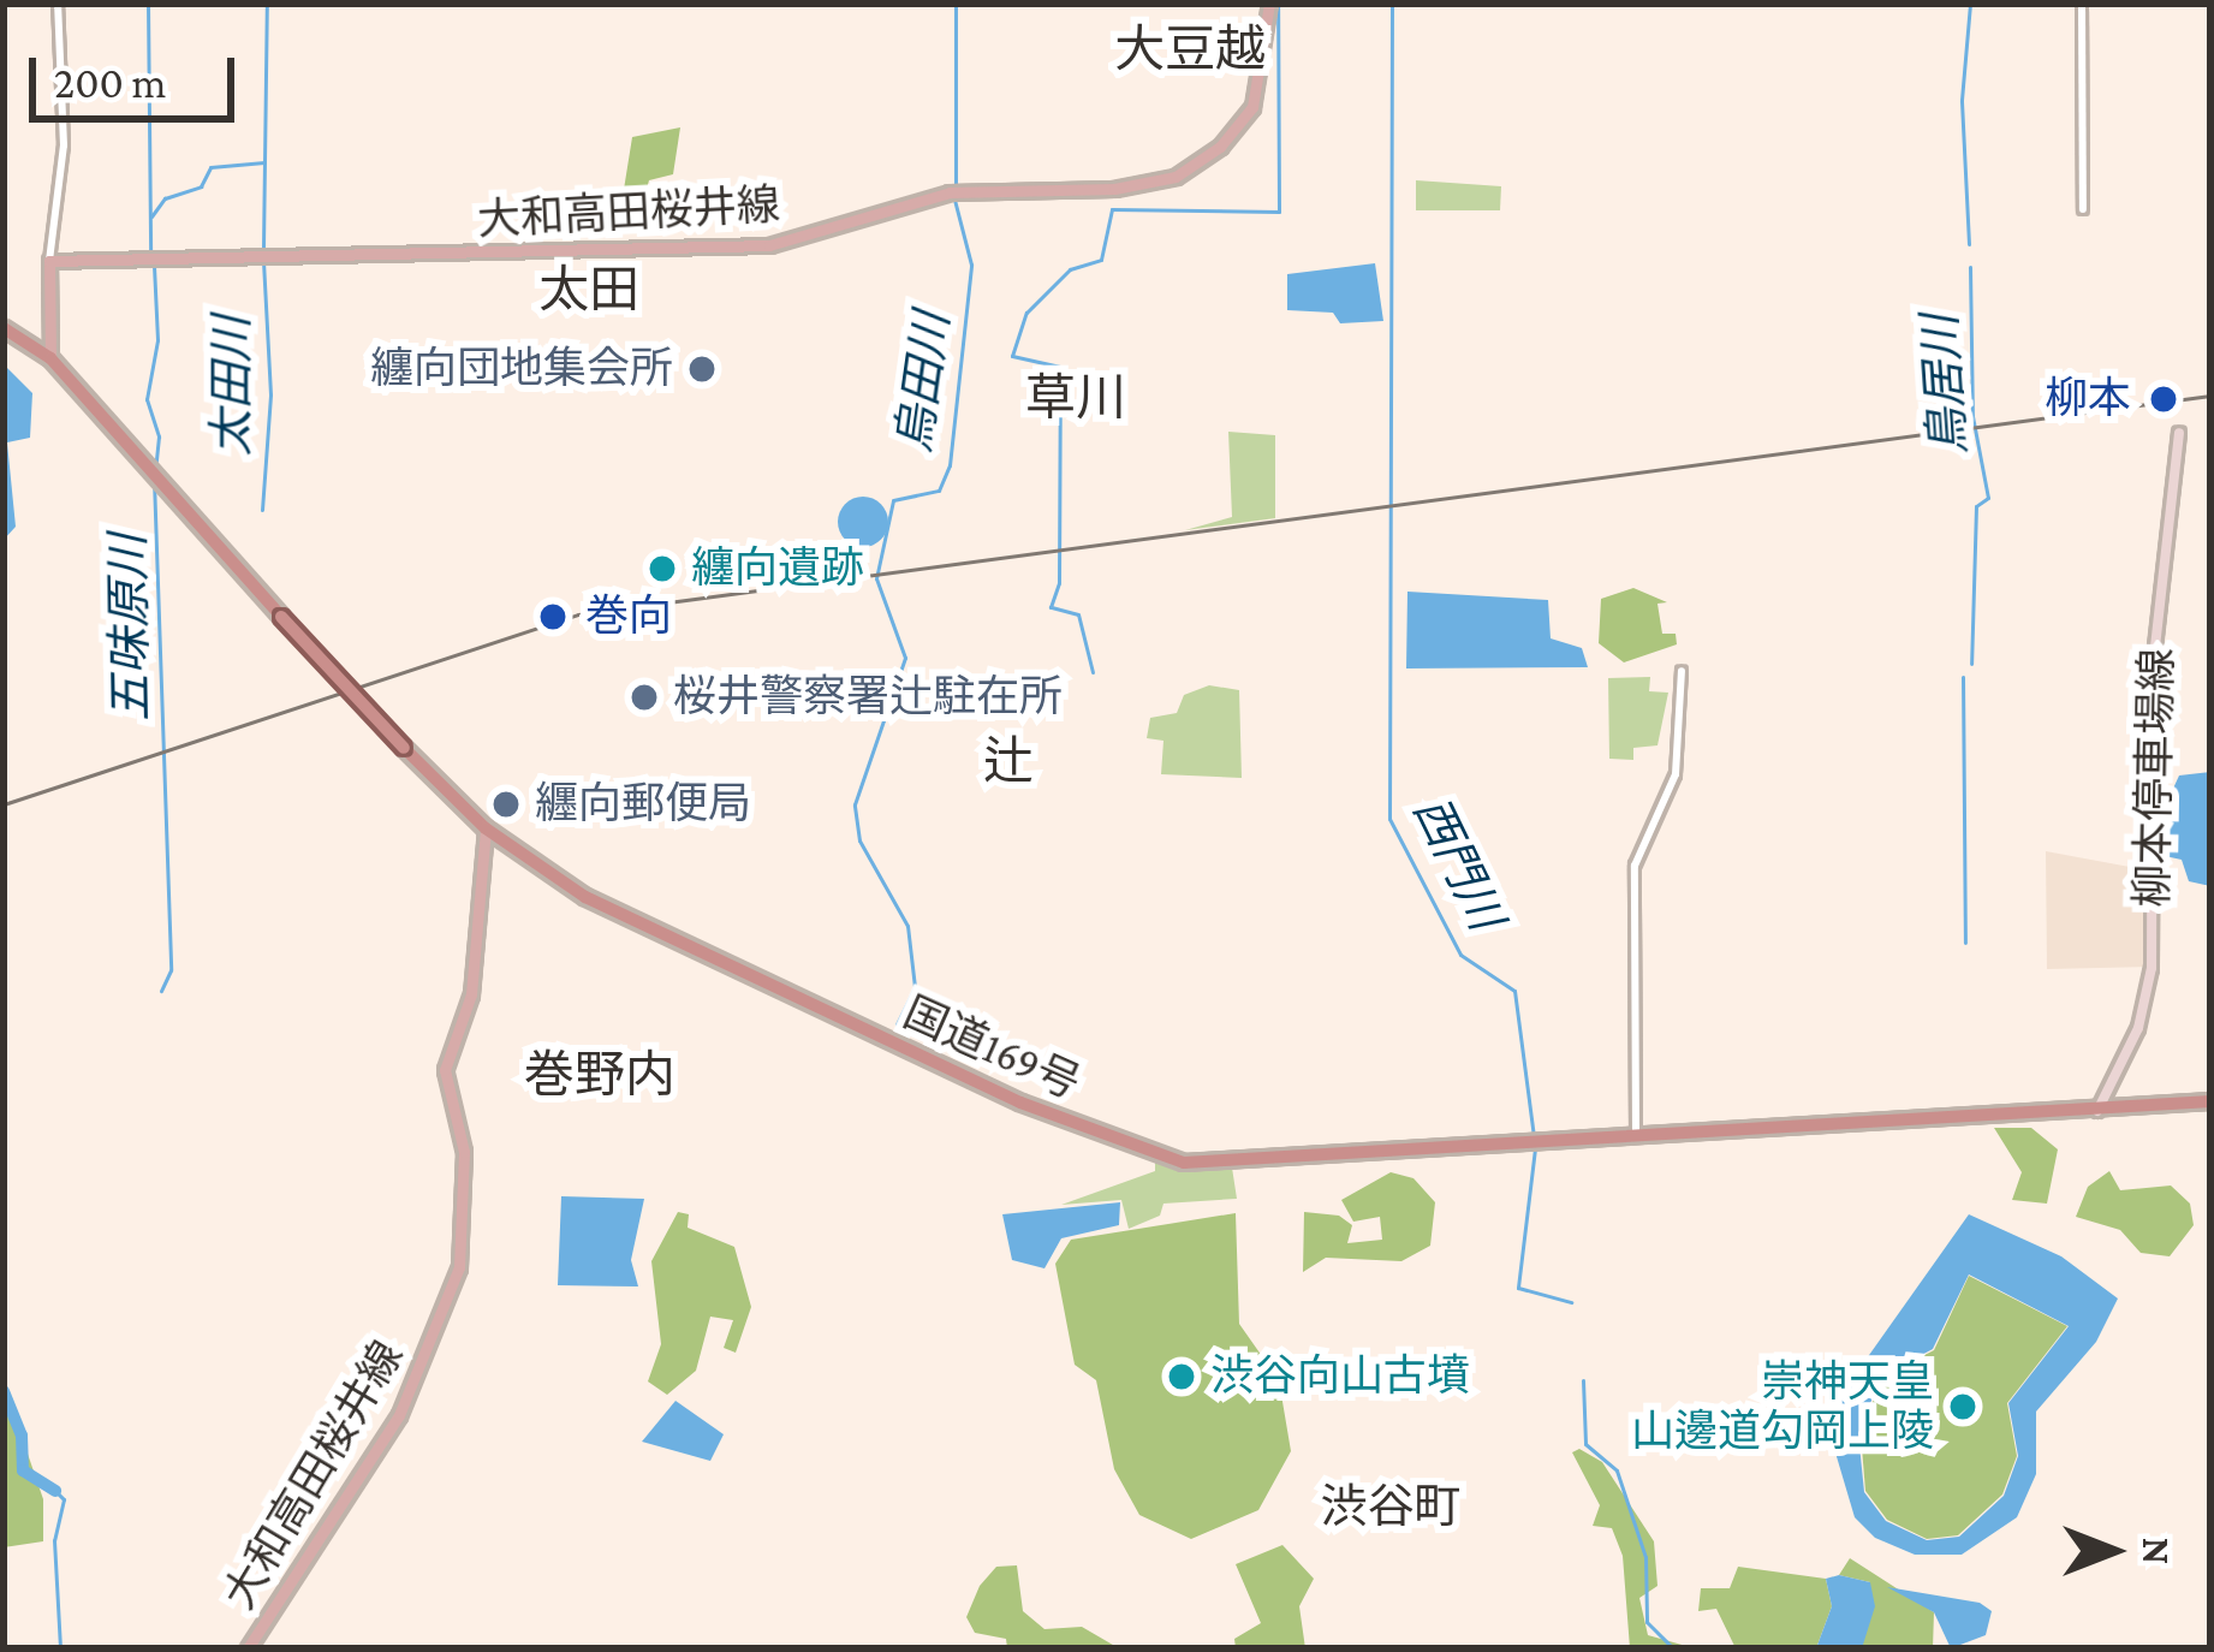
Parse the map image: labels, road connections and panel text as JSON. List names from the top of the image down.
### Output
{
  "streets": {
    "highway": ["国道169号"],
    "main road": ["大和高田桜井線", "柳本停車場線"]
  },
  "crossings": [
    ["大和高田桜井線", "国道169号"],
    ["柳本停車場線", "国道169号"]
  ],
  "districts": [
    "大豆越",
    "太田",
    "草川",
    "辻",
    "巻野内",
    "渋谷町"
  ],
  "water": [
    "烏田川",
    "鳥居川",
    "太田川",
    "五味原川",
    "西門川"
  ],
  "places": [
    "纏向団地集会所",
    "柳本",
    "纏向遺跡",
    "巻向",
    "桜井警察署辻駐在所",
    "纒向郵便局",
    "渋谷向山古墳",
    "崇神天皇 山邊道勾岡上陵"
  ],
  "scale_bar": "200 m",
  "north": "right"
}
